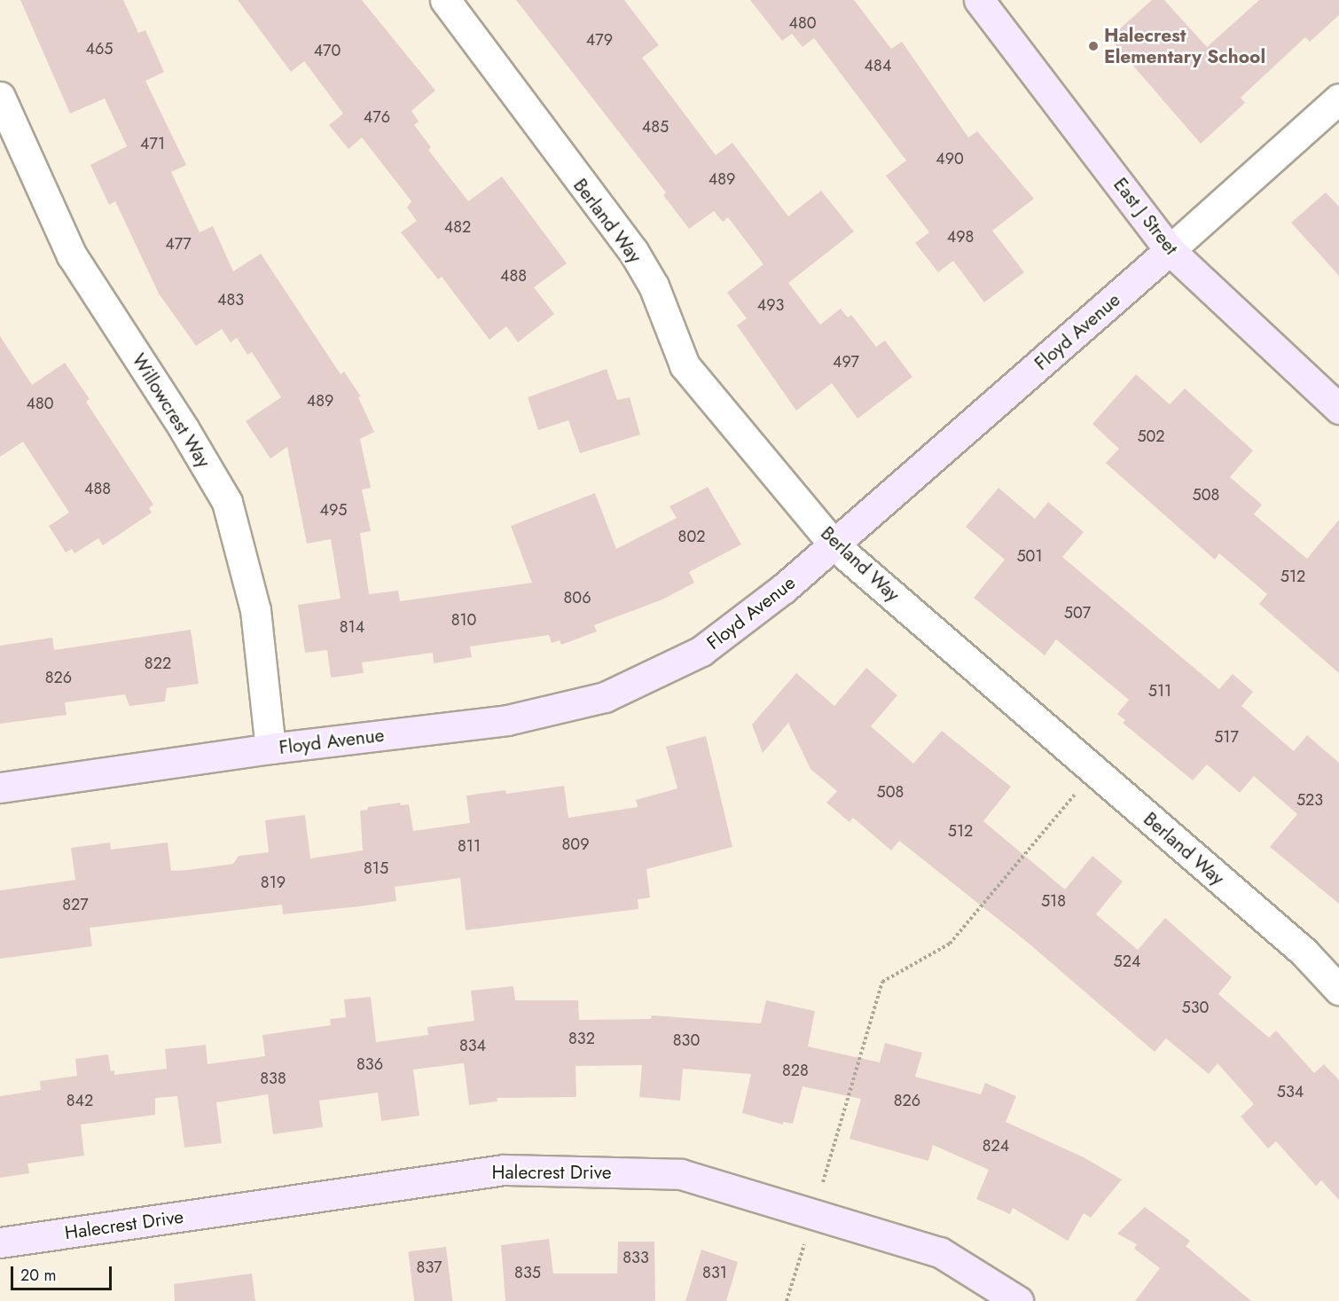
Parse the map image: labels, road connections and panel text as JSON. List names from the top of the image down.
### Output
{
  "streets": {
    "street": [
      "East J Street",
      "Berland Way",
      "Floyd Avenue",
      "Willowcrest Way",
      "Halecrest Drive"
    ]
  },
  "crossings": [
    ["East J Street", "Floyd Avenue"],
    ["Berland Way", "Floyd Avenue"],
    ["Floyd Avenue", "Willowcrest Way"]
  ],
  "places": ["Halecrest Elementary School"],
  "house_numbers": [
    "480",
    "479",
    "465",
    "470",
    "484",
    "476",
    "485",
    "471",
    "490",
    "489",
    "482",
    "498",
    "477",
    "488",
    "483",
    "493",
    "497",
    "489",
    "480",
    "502",
    "488",
    "508",
    "495",
    "802",
    "501",
    "512",
    "806",
    "507",
    "810",
    "814",
    "822",
    "826",
    "511",
    "517",
    "508",
    "523",
    "512",
    "809",
    "811",
    "815",
    "819",
    "518",
    "827",
    "524",
    "530",
    "832",
    "830",
    "834",
    "836",
    "828",
    "838",
    "534",
    "842",
    "826",
    "824",
    "833",
    "837",
    "835",
    "831"
  ],
  "scale_bar": "20 m"
}
